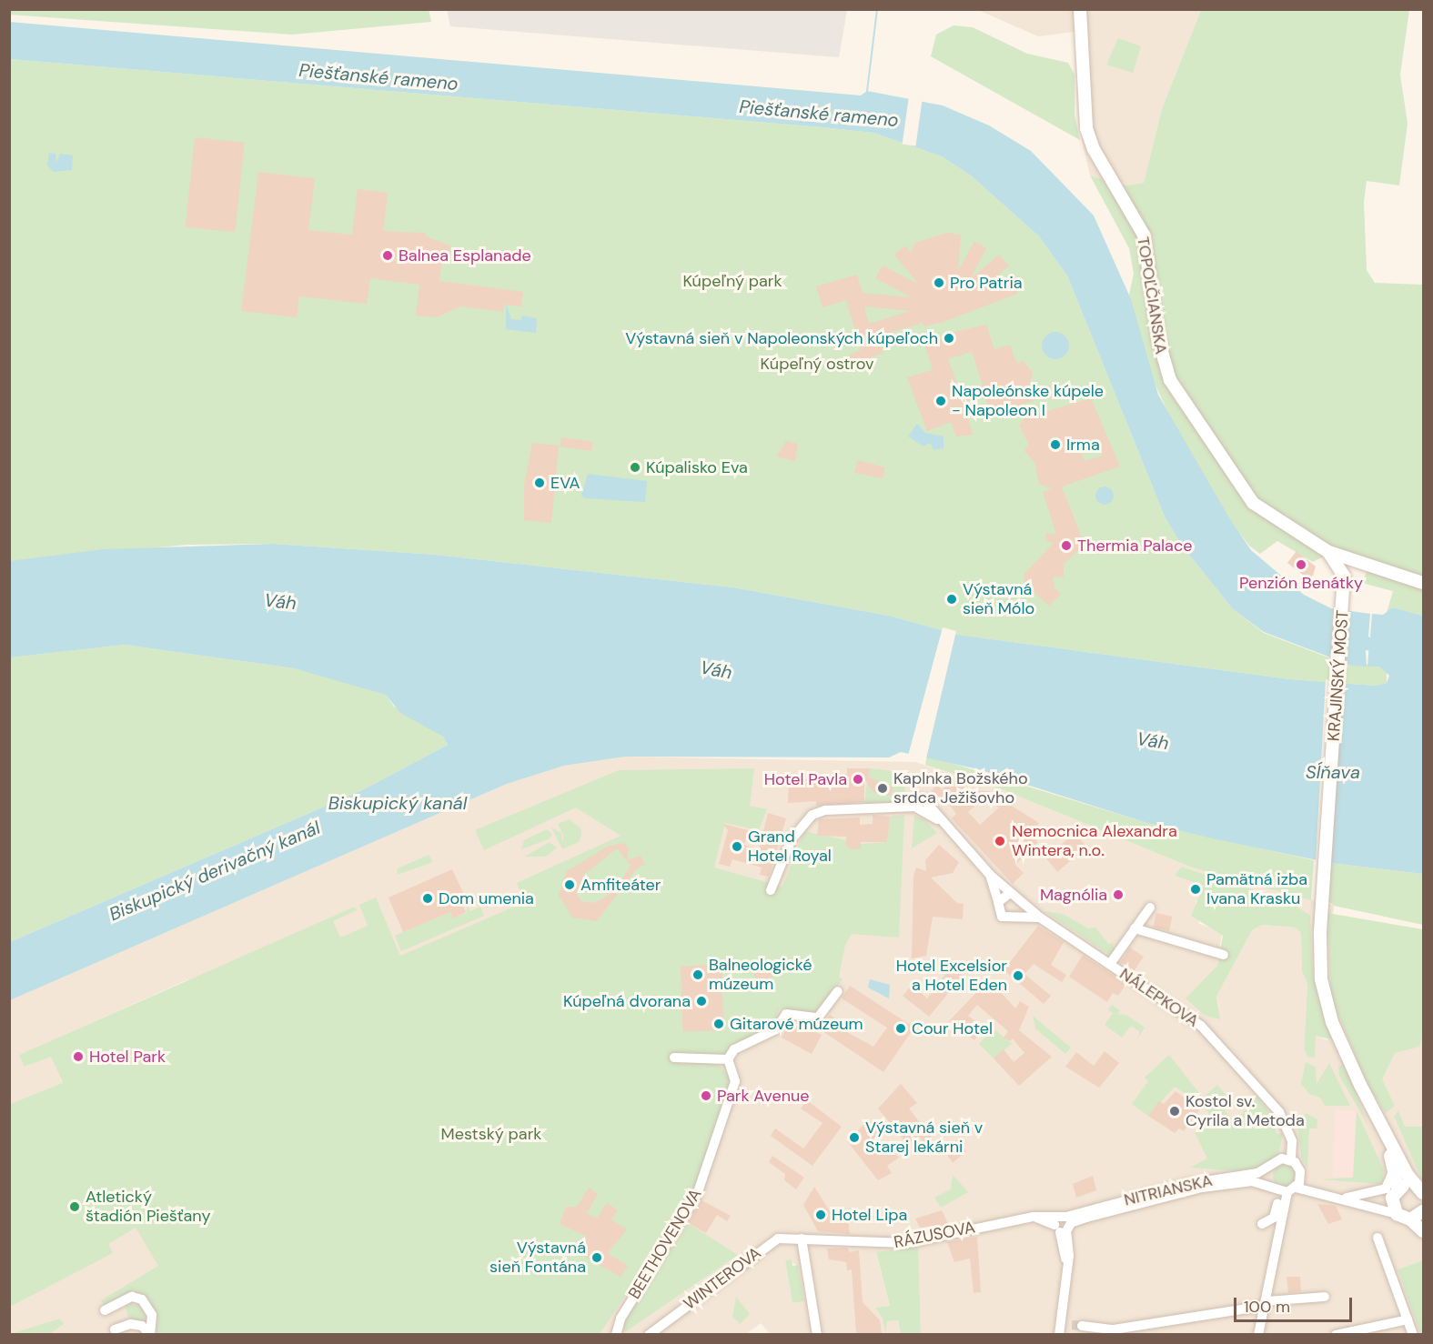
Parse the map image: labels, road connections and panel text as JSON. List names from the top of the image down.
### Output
{
  "streets": {
    "main road": ["TOPOĽČIANSKA", "KRAJINSKÝ MOST"],
    "street": [
      "NÁLEPKOVA",
      "NITRIANSKA",
      "RÁZUSOVA",
      "BEETHOVENOVA",
      "WINTEROVA"
    ]
  },
  "crossings": [
    ["TOPOĽČIANSKA", "KRAJINSKÝ MOST"],
    ["NÁLEPKOVA", "NITRIANSKA"],
    ["NITRIANSKA", "RÁZUSOVA"],
    ["RÁZUSOVA", "WINTEROVA"]
  ],
  "water": [
    "Piešťanské rameno",
    "Váh",
    "Sĺňava",
    "Biskupický kanál",
    "Biskupický derivačný kanál"
  ],
  "parks": ["Kúpeľný park", "Kúpeľný ostrov", "Mestský park"],
  "places": [
    "Balnea Esplanade",
    "Pro Patria",
    "Výstavná sieň v Napoleonských kúpeľoch",
    "Napoleónske kúpele - Napoleon I",
    "Irma",
    "Kúpalisko Eva",
    "EVA",
    "Thermia Palace",
    "Penzión Benátky",
    "Výstavná sieň Mólo",
    "Hotel Pavla",
    "Kaplnka Božského srdca Ježišovho",
    "Nemocnica Alexandra Wintera, n.o.",
    "Grand Hotel Royal",
    "Amfiteáter",
    "Pamätná izba Ivana Krasku",
    "Magnólia",
    "Dom umenia",
    "Balneologické múzeum",
    "Hotel Excelsior a Hotel Eden",
    "Kúpeľná dvorana",
    "Gitarové múzeum",
    "Cour Hotel",
    "Hotel Park",
    "Park Avenue",
    "Kostol sv. Cyrila a Metoda",
    "Výstavná sieň v Starej lekárni",
    "Atletický štadión Piešťany",
    "Hotel Lipa",
    "Výstavná sieň Fontána"
  ],
  "scale_bar": "100 m"
}
